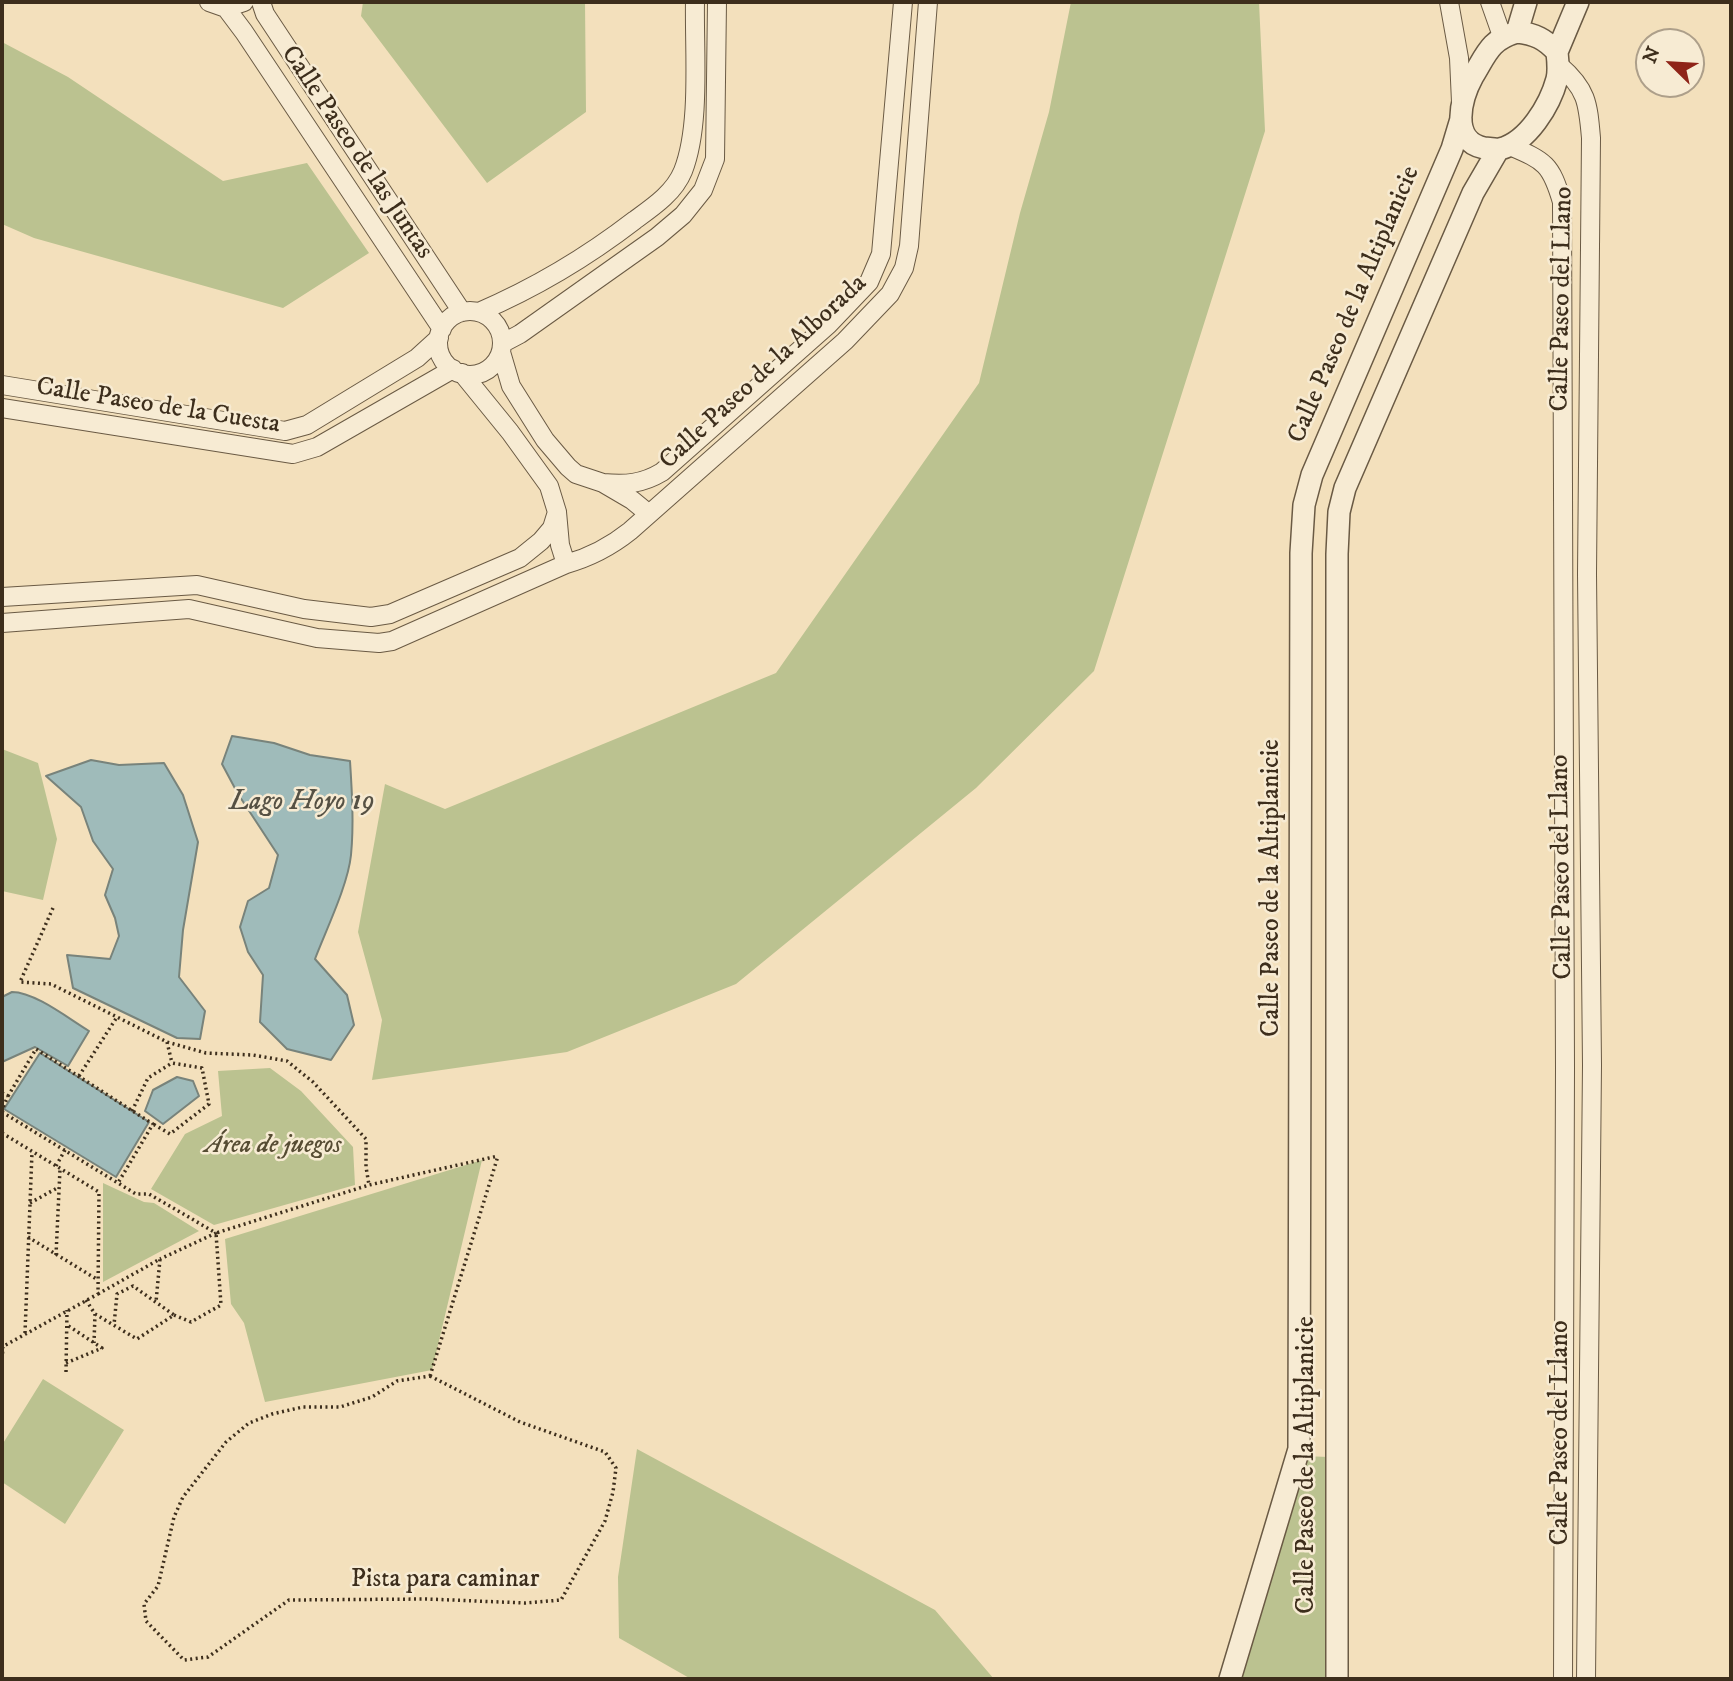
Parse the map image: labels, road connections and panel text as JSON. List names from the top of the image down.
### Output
{
  "streets": {
    "street": [
      "Calle Paseo de las Juntas",
      "Calle Paseo del Llano",
      "Calle Paseo de la Altiplanicie",
      "Calle Paseo de la Alborada",
      "Calle Paseo de la Cuesta"
    ],
    "path": ["Pista para caminar"]
  },
  "crossings": [
    ["Calle Paseo de las Juntas", "Calle Paseo de la Cuesta"],
    ["Calle Paseo del Llano", "Calle Paseo de la Altiplanicie"]
  ],
  "water": ["Lago Hoyo 19"],
  "parks": ["Área de juegos"],
  "north": "top left"
}
